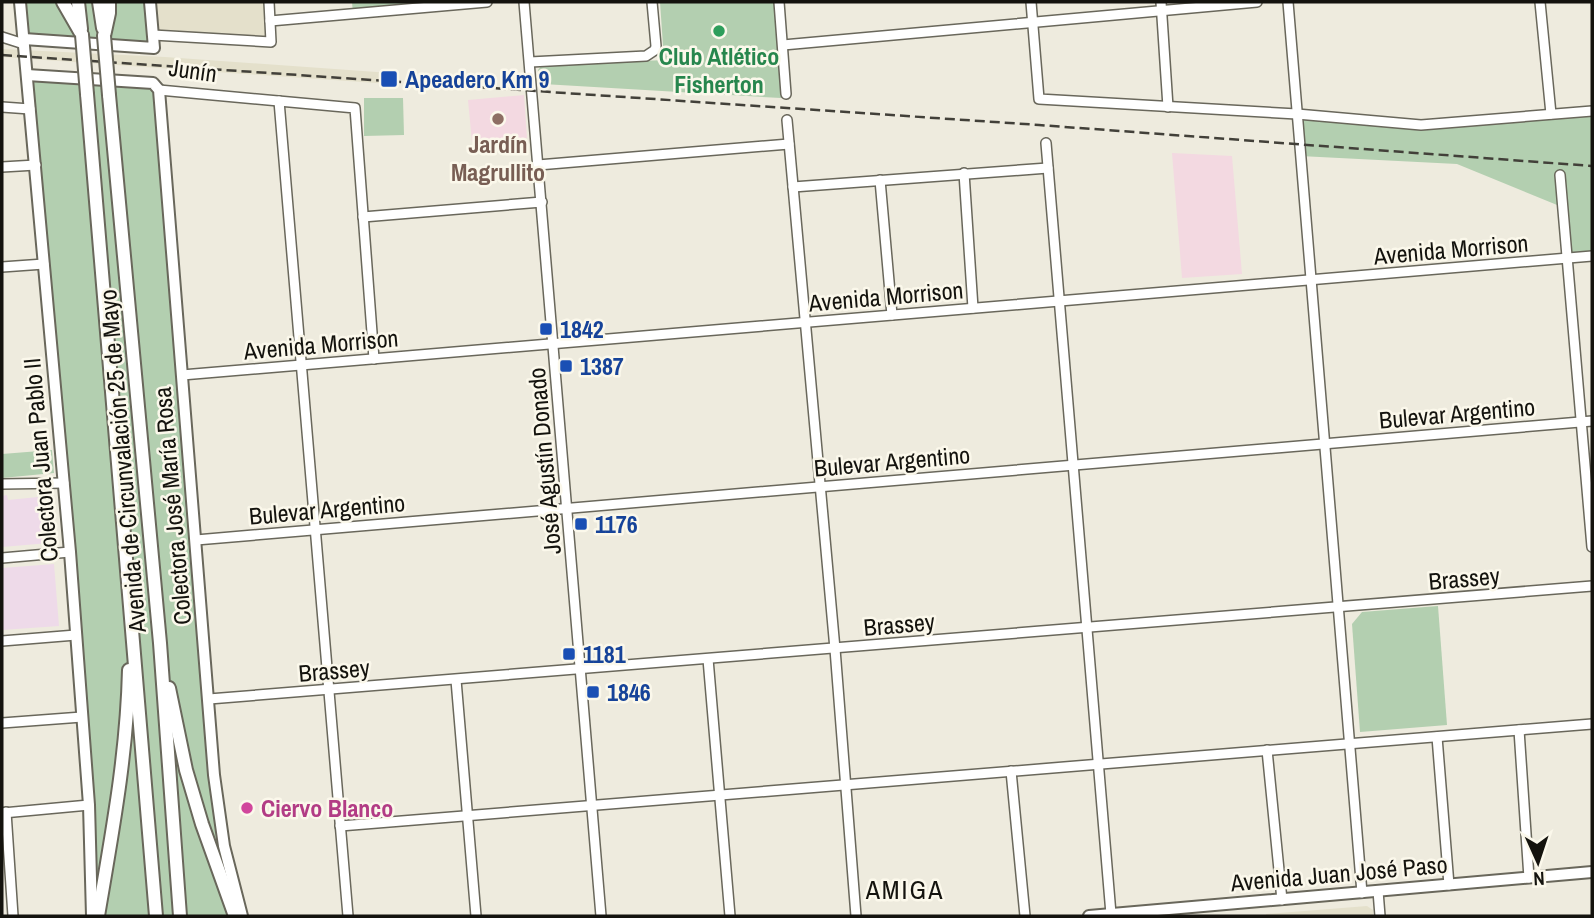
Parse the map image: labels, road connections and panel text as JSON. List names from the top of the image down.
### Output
{
  "streets": {
    "highway": ["Avenida de Circunvalación 25 de Mayo"],
    "main road": [
      "Junín",
      "Colectora Juan Pablo II",
      "Colectora José María Rosa",
      "Avenida Juan José Paso"
    ],
    "street": [
      "Avenida Morrison",
      "Bulevar Argentino",
      "José Agustín Donado",
      "Brassey"
    ]
  },
  "crossings": [
    ["Junín", "Colectora Juan Pablo II"],
    ["Junín", "Colectora José María Rosa"],
    ["Avenida Morrison", "José Agustín Donado"],
    ["Avenida Morrison", "Colectora José María Rosa"],
    ["Bulevar Argentino", "José Agustín Donado"],
    ["Bulevar Argentino", "Colectora José María Rosa"],
    ["José Agustín Donado", "Brassey"],
    ["Colectora José María Rosa", "Brassey"]
  ],
  "districts": ["AMIGA"],
  "places": {
    "other": ["Club Atlético Fisherton", "Jardín Magrullito", "Ciervo Blanco"],
    "transit": [
      "Apeadero Km 9",
      "1842",
      "1387",
      "1176",
      "1181",
      "1846"
    ]
  },
  "north": "bottom"
}
